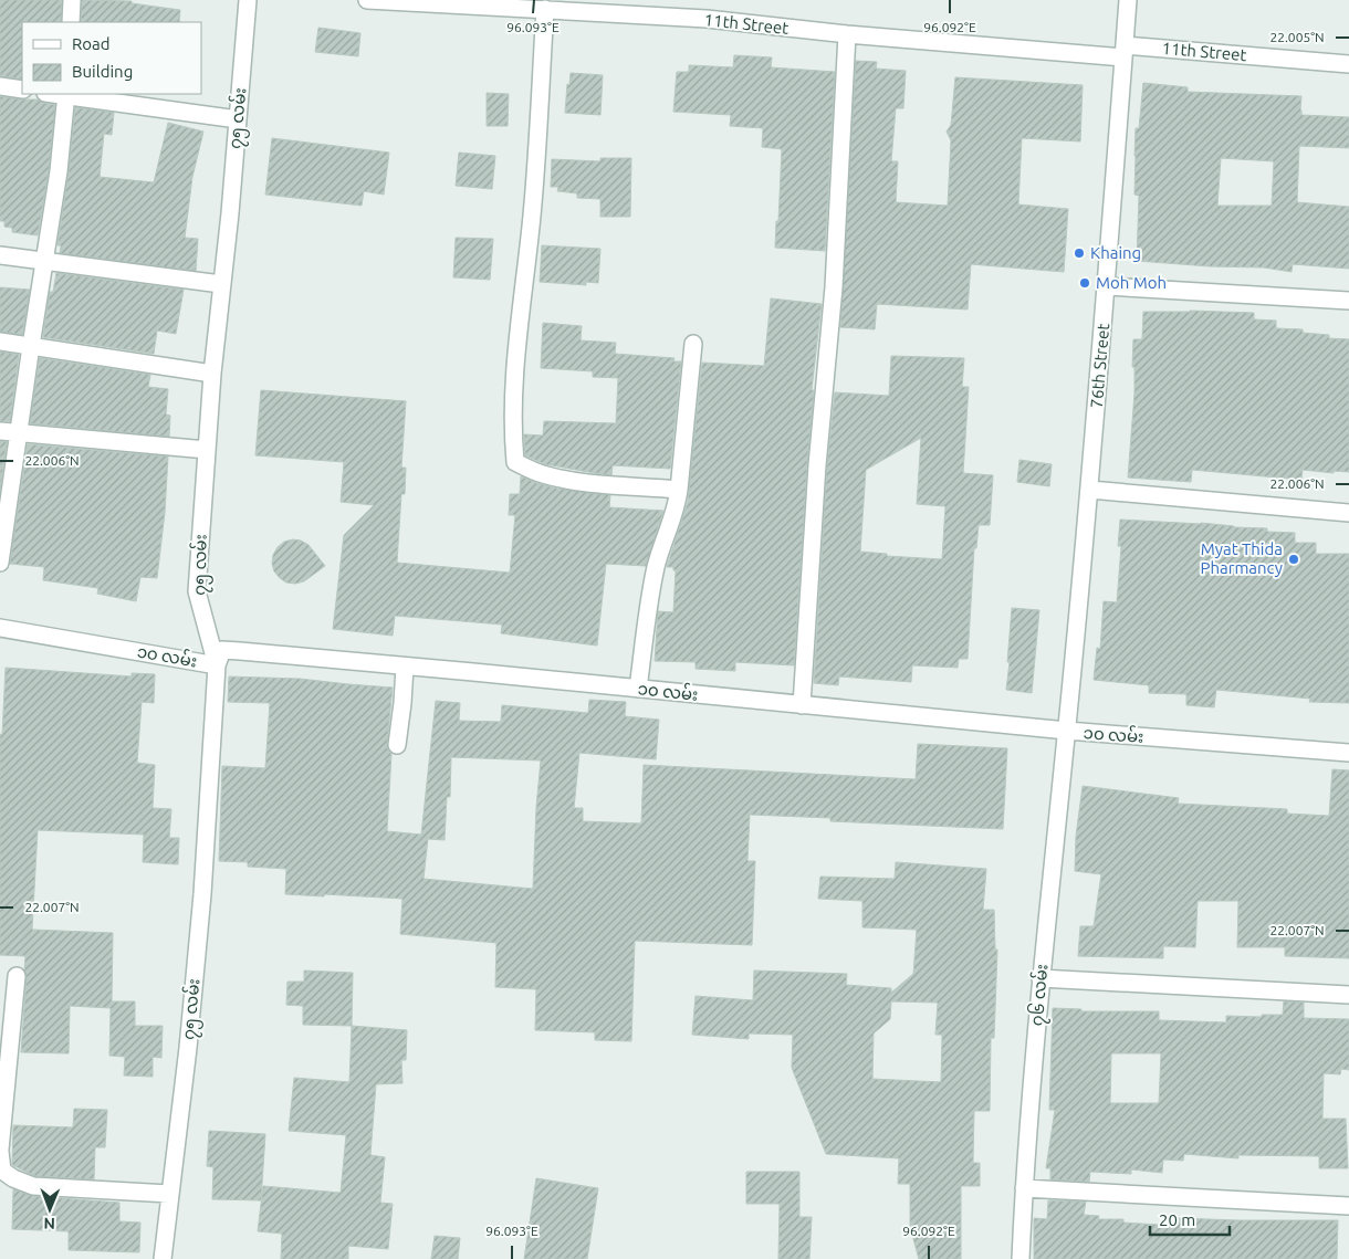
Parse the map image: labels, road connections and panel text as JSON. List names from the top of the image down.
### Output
{
  "streets": {
    "street": [
      "11th Street",
      "၇၅ လမ်း",
      "76th Street",
      "၁၀ လမ်း",
      "၇၆ လမ်း"
    ]
  },
  "crossings": [
    ["11th Street", "76th Street"],
    ["၇၅ လမ်း", "၁၀ လမ်း"],
    ["76th Street", "၁၀ လမ်း"],
    ["76th Street", "၇၆ လမ်း"],
    ["၁၀ လမ်း", "၇၆ လမ်း"]
  ],
  "places": ["Khaing", "Moh Moh", "Myat Thida Pharmancy"],
  "legend": ["Road", "Building"],
  "scale_bar": "20 m",
  "north": "bottom",
  "coordinates": [
    "96.093°E",
    "96.092°E",
    "22.005°N",
    "22.006°N",
    "22.007°N"
  ]
}
